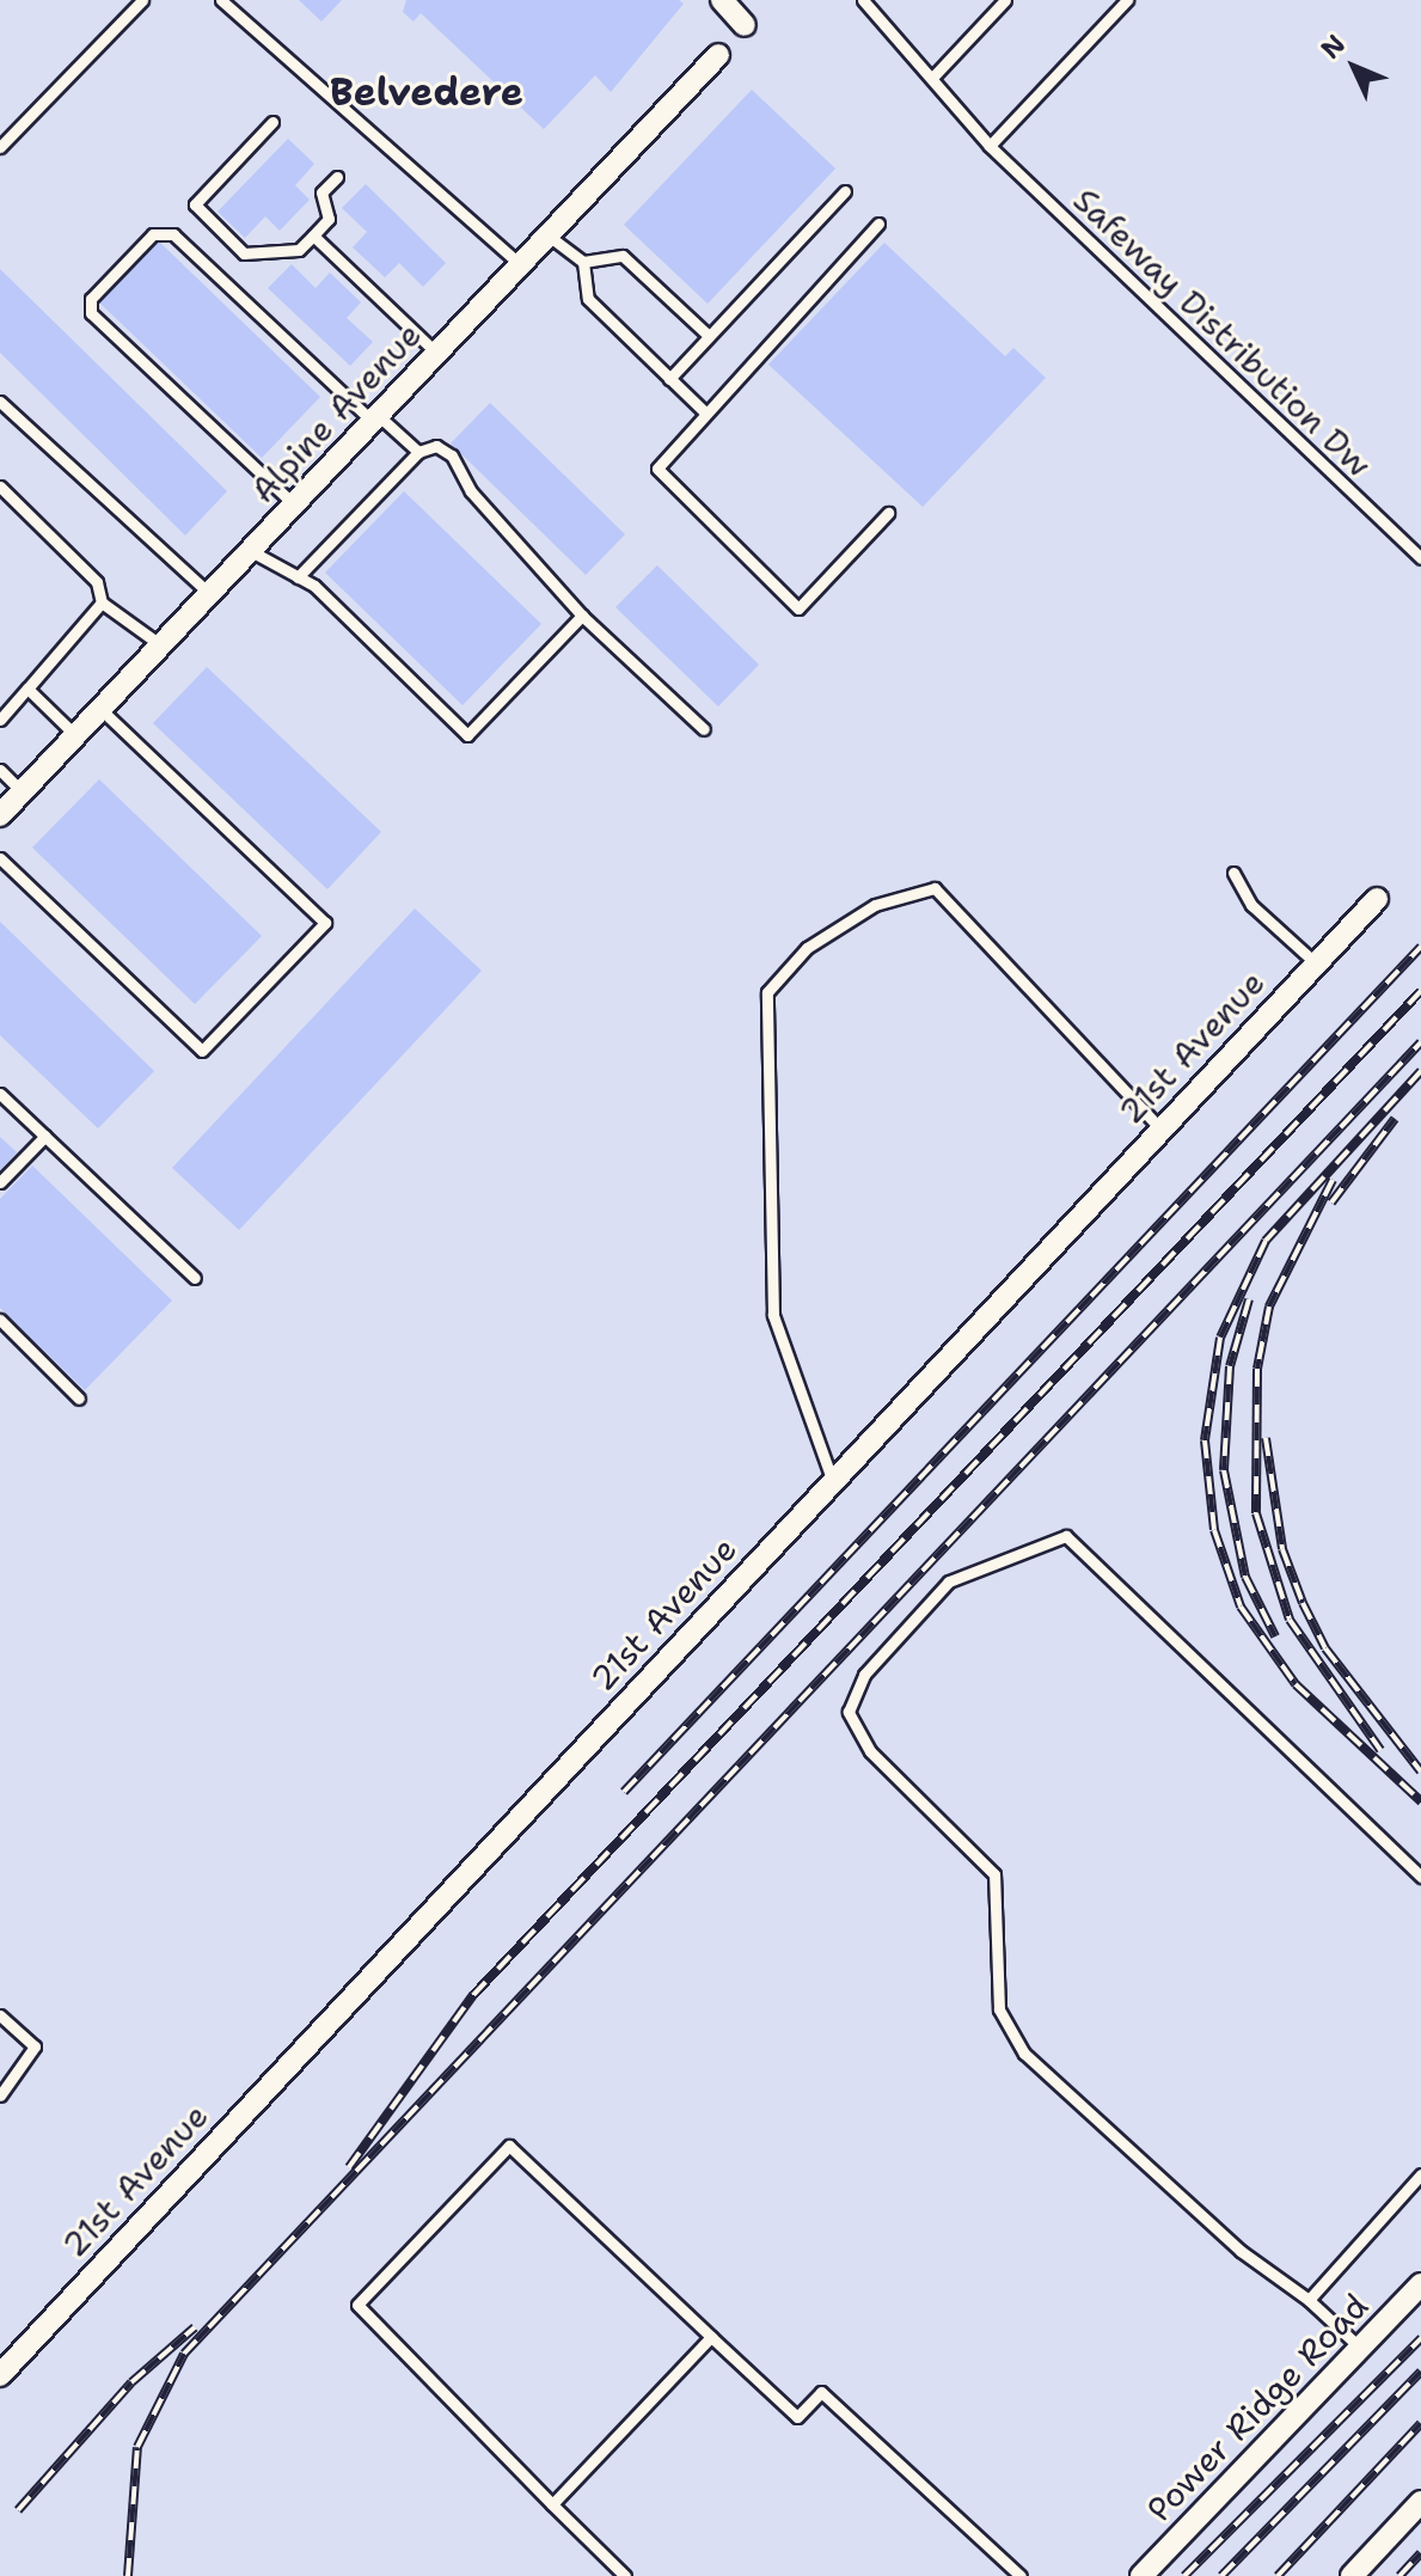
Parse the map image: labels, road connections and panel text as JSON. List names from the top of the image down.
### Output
{
  "streets": {
    "street": ["Alpine Avenue", "21st Avenue", "Power Ridge Road"],
    "lane": ["Safeway Distribution Dw"]
  },
  "districts": ["Belvedere"],
  "north": "top left"
}
